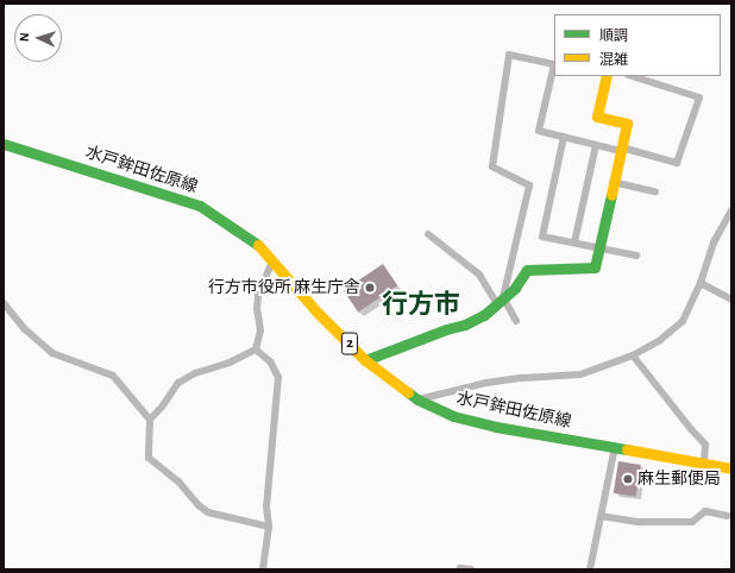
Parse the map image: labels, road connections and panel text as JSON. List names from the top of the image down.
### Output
{
  "streets": {
    "main road": ["水戸鉾田佐原線", "2"]
  },
  "districts": ["行方市"],
  "places": ["行方市役所 麻生庁舎", "麻生郵便局"],
  "legend": ["順調", "混雑"],
  "north": "left"
}
